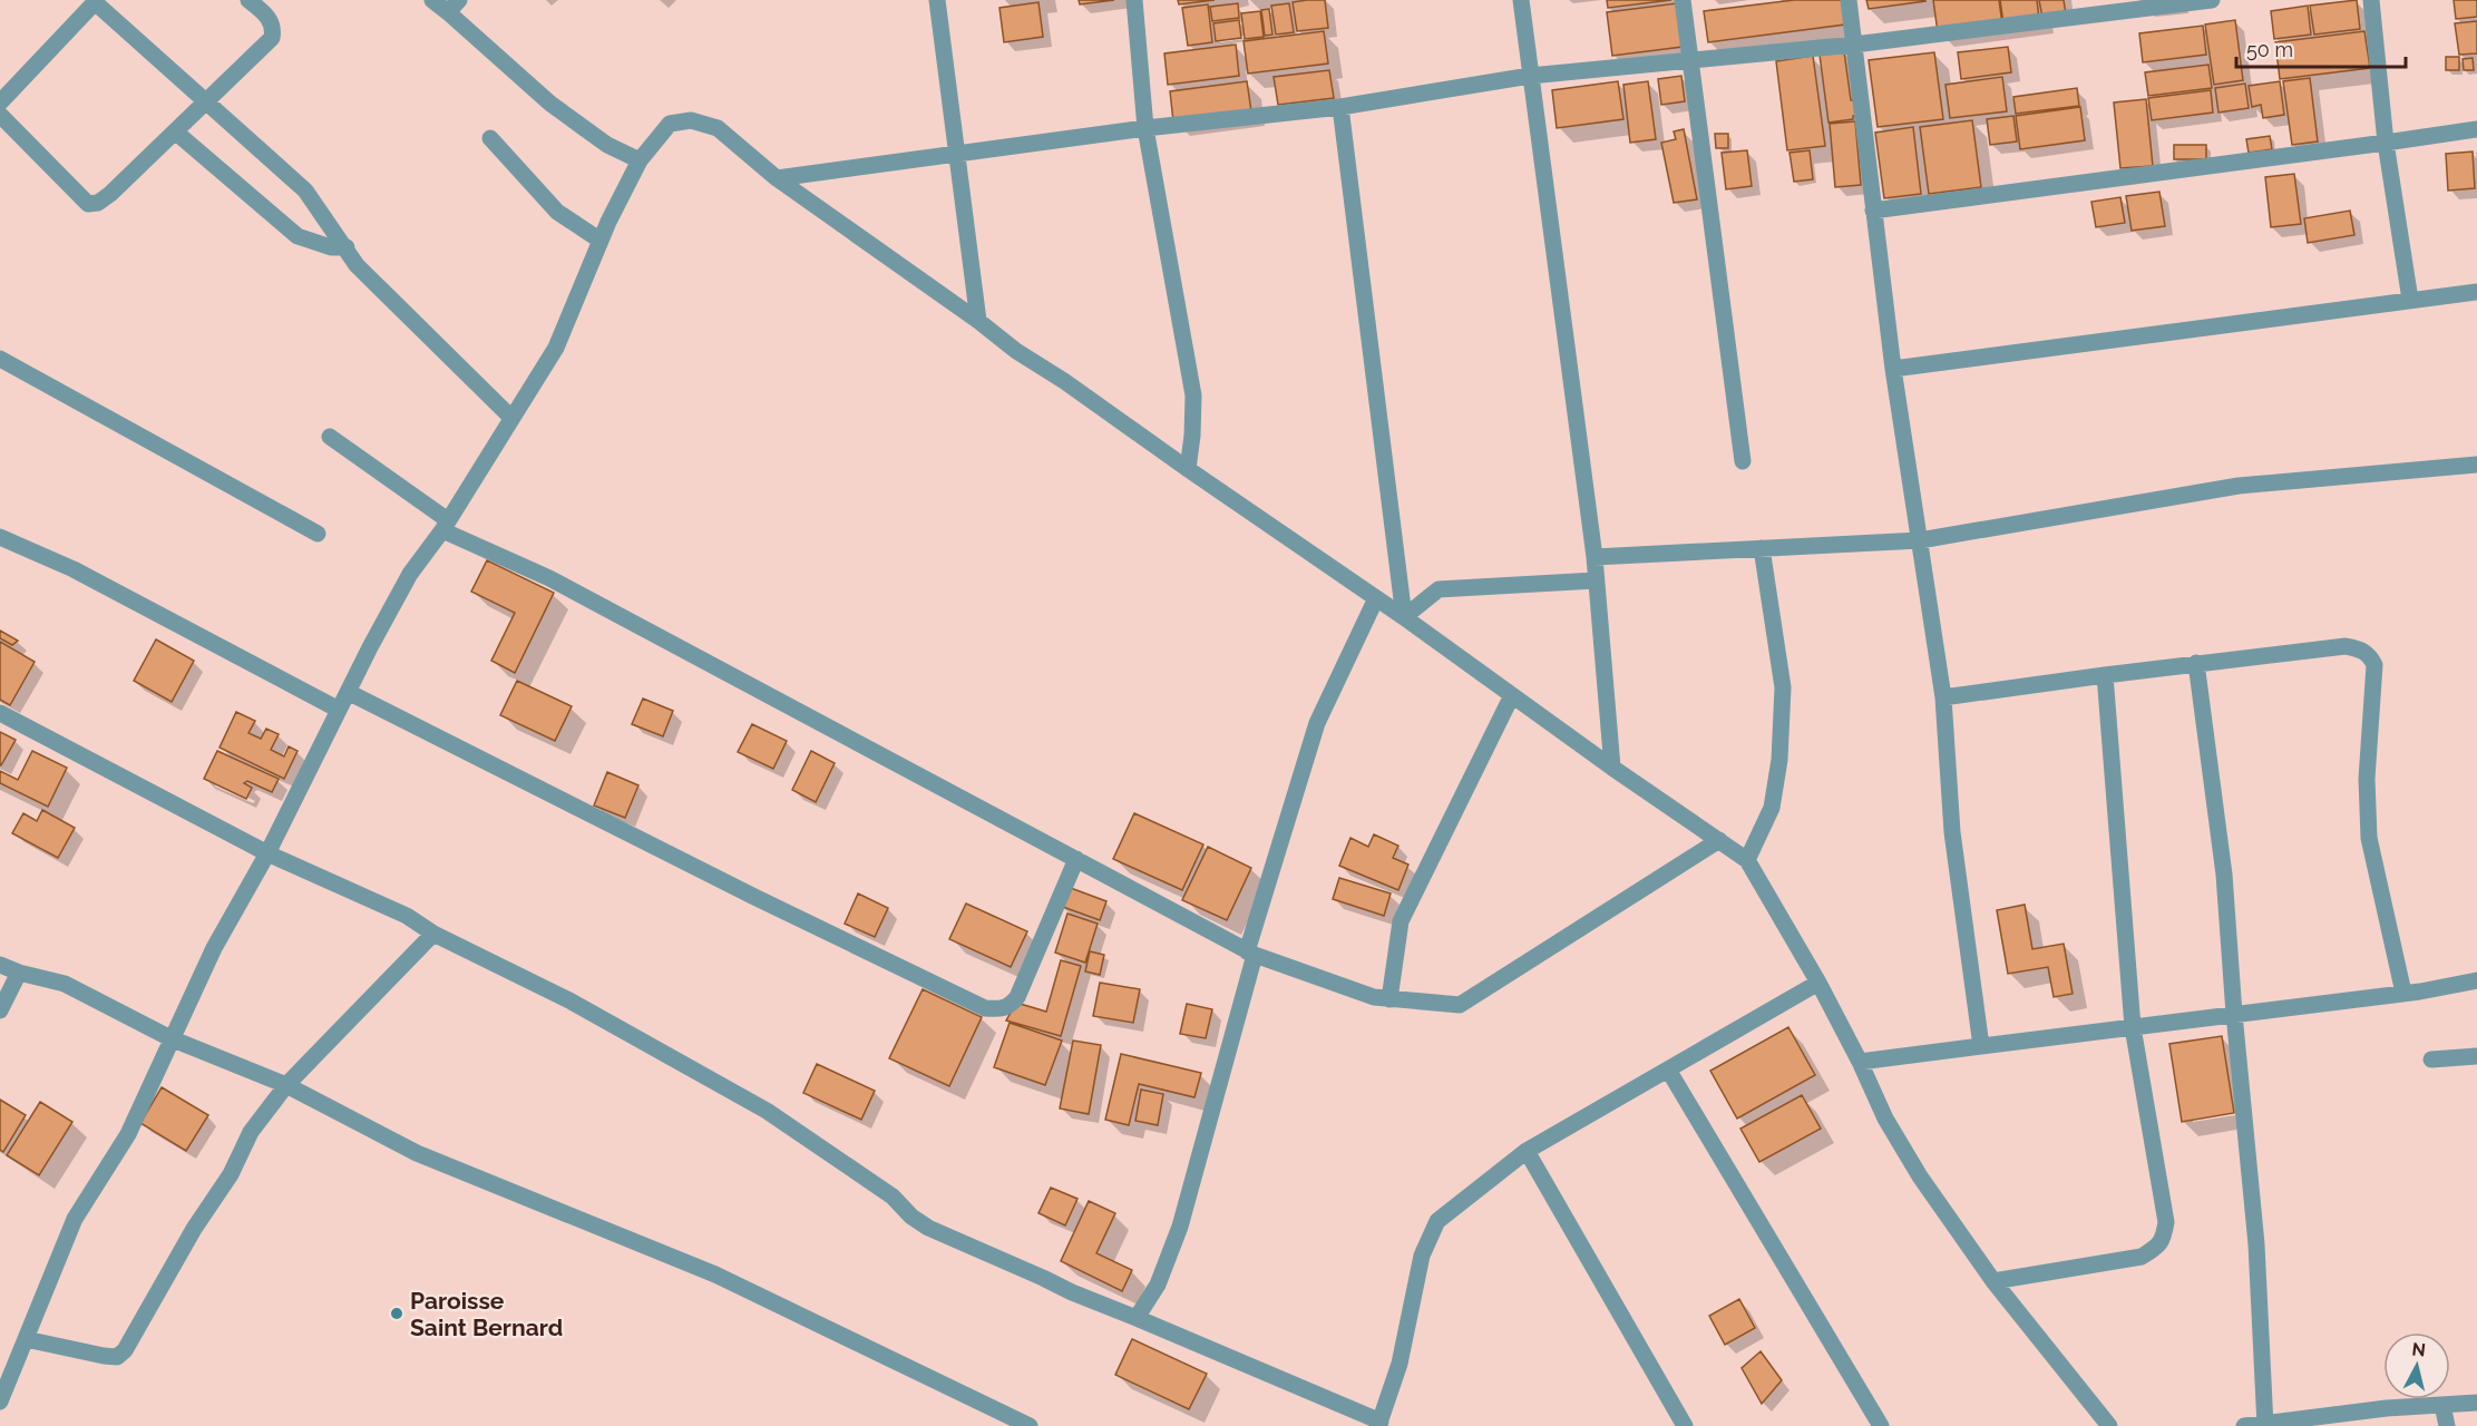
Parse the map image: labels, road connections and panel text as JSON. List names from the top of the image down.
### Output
{
  "places": ["Paroisse Saint Bernard"],
  "scale_bar": "50 m",
  "north": "top"
}
